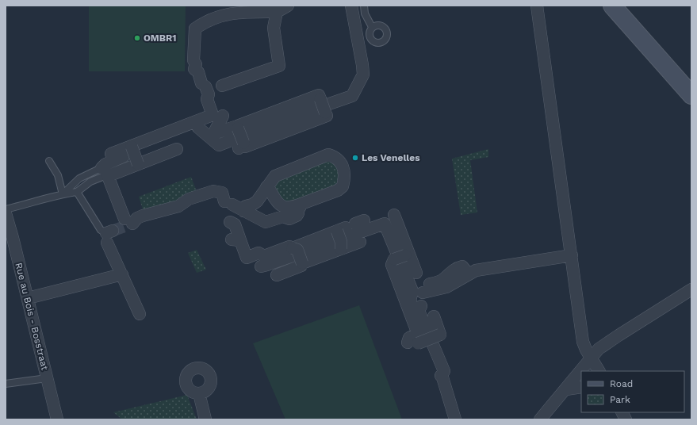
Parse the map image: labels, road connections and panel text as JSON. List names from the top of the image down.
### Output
{
  "streets": {
    "street": ["Rue au Bois - Bosstraat"]
  },
  "places": ["OMBR1", "Les Venelles"],
  "legend": ["Road", "Park"]
}
